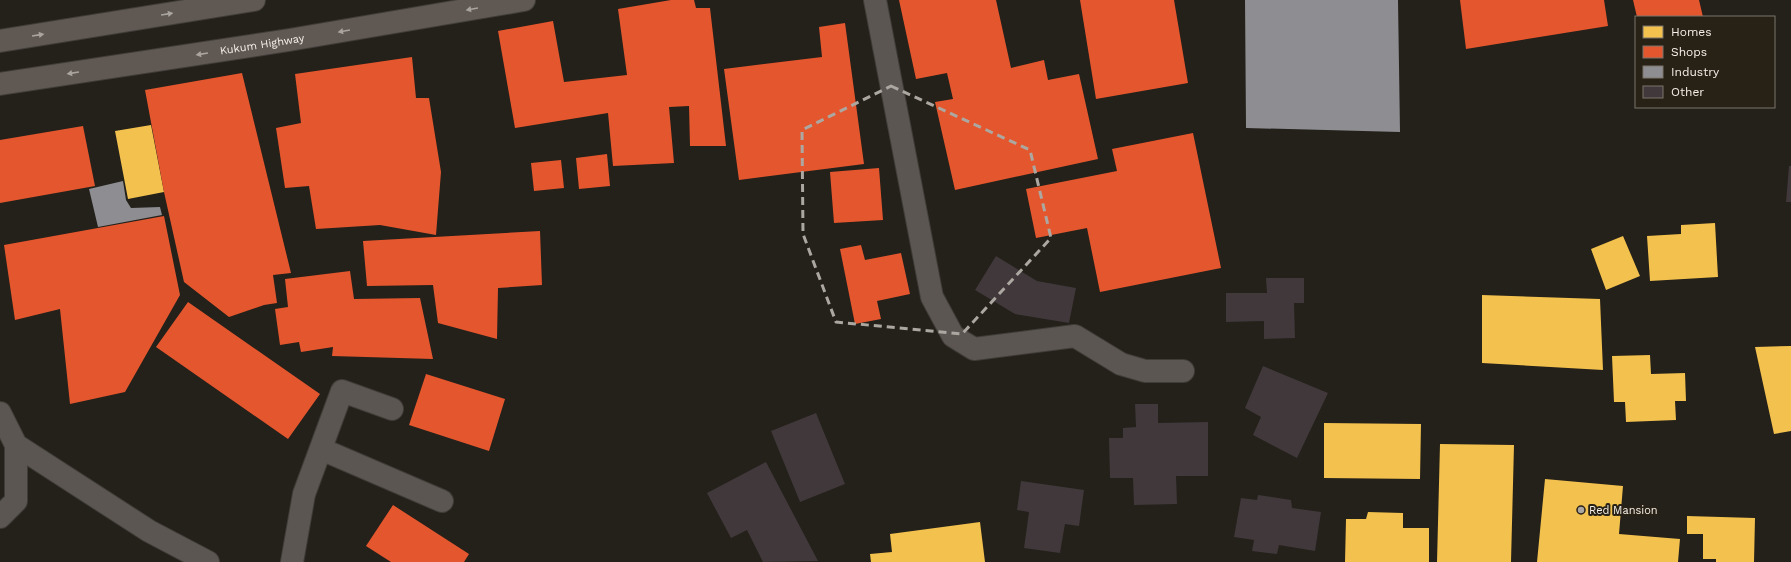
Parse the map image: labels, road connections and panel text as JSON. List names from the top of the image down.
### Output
{
  "streets": {
    "main road": ["Kukum Highway"]
  },
  "places": ["Red Mansion"],
  "legend": [
    "Homes",
    "Shops",
    "Industry",
    "Other"
  ]
}
